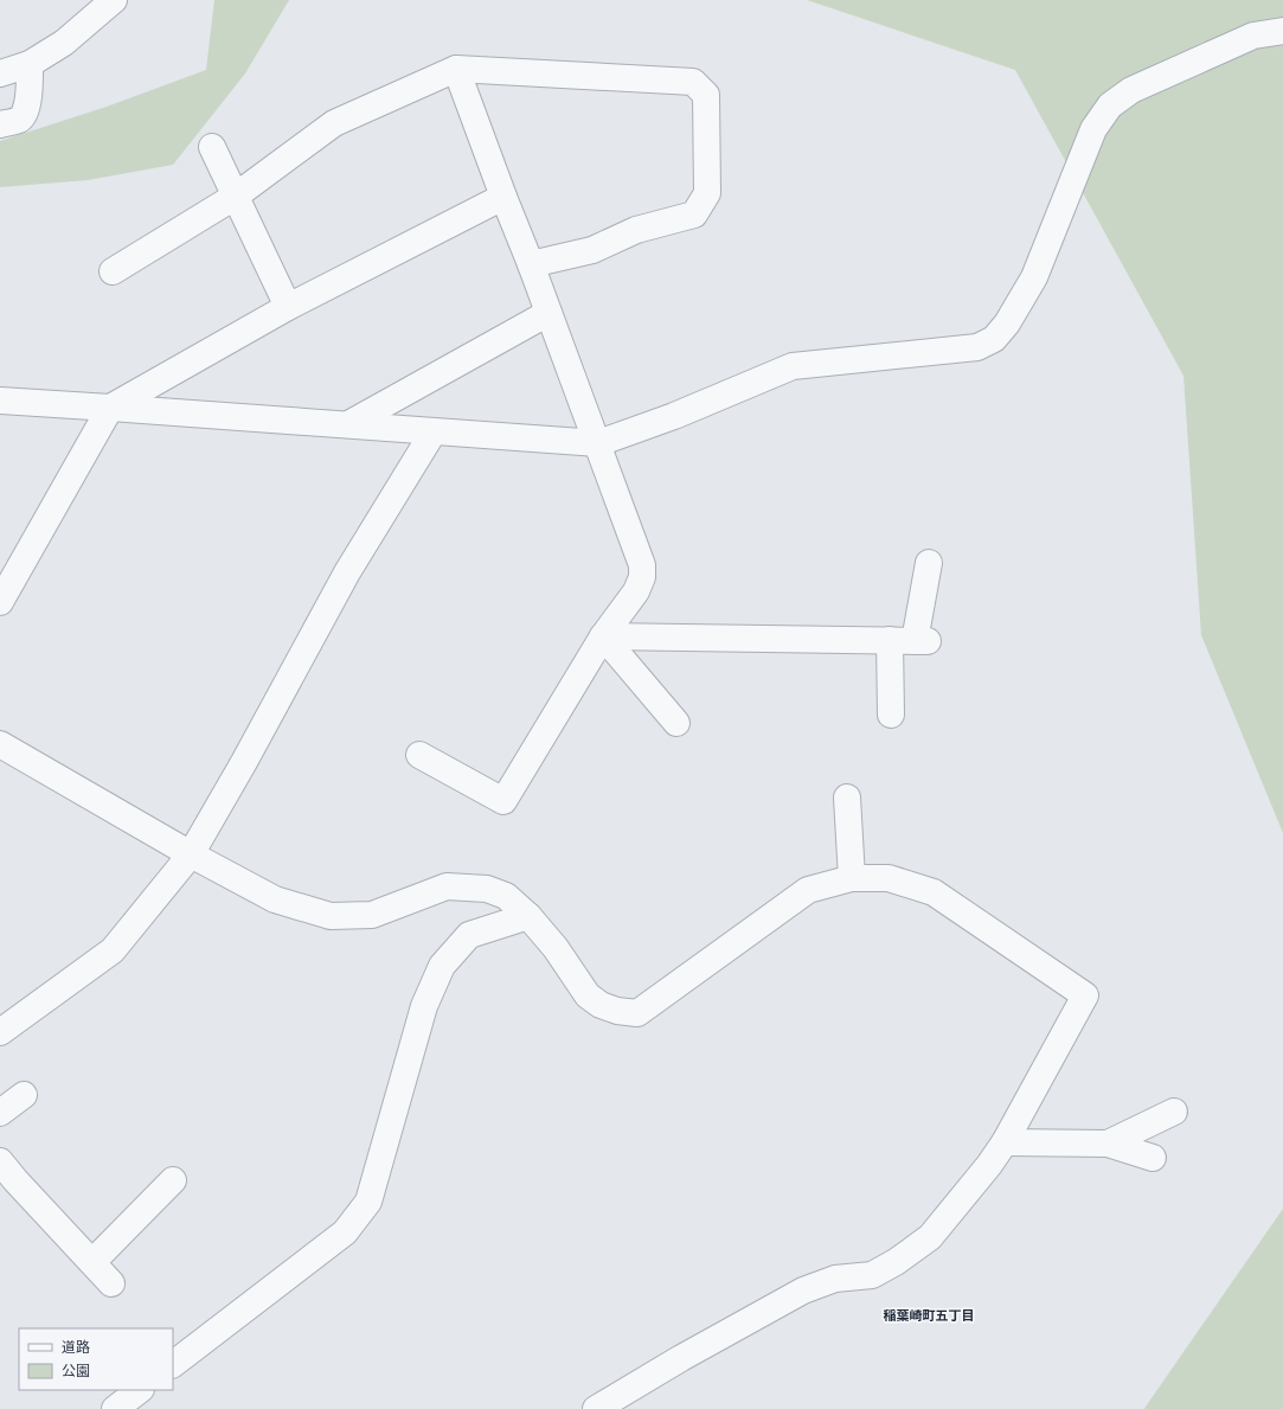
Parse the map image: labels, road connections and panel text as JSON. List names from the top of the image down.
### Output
{
  "districts": ["稲葉崎町五丁目"],
  "legend": ["道路", "公園"]
}
